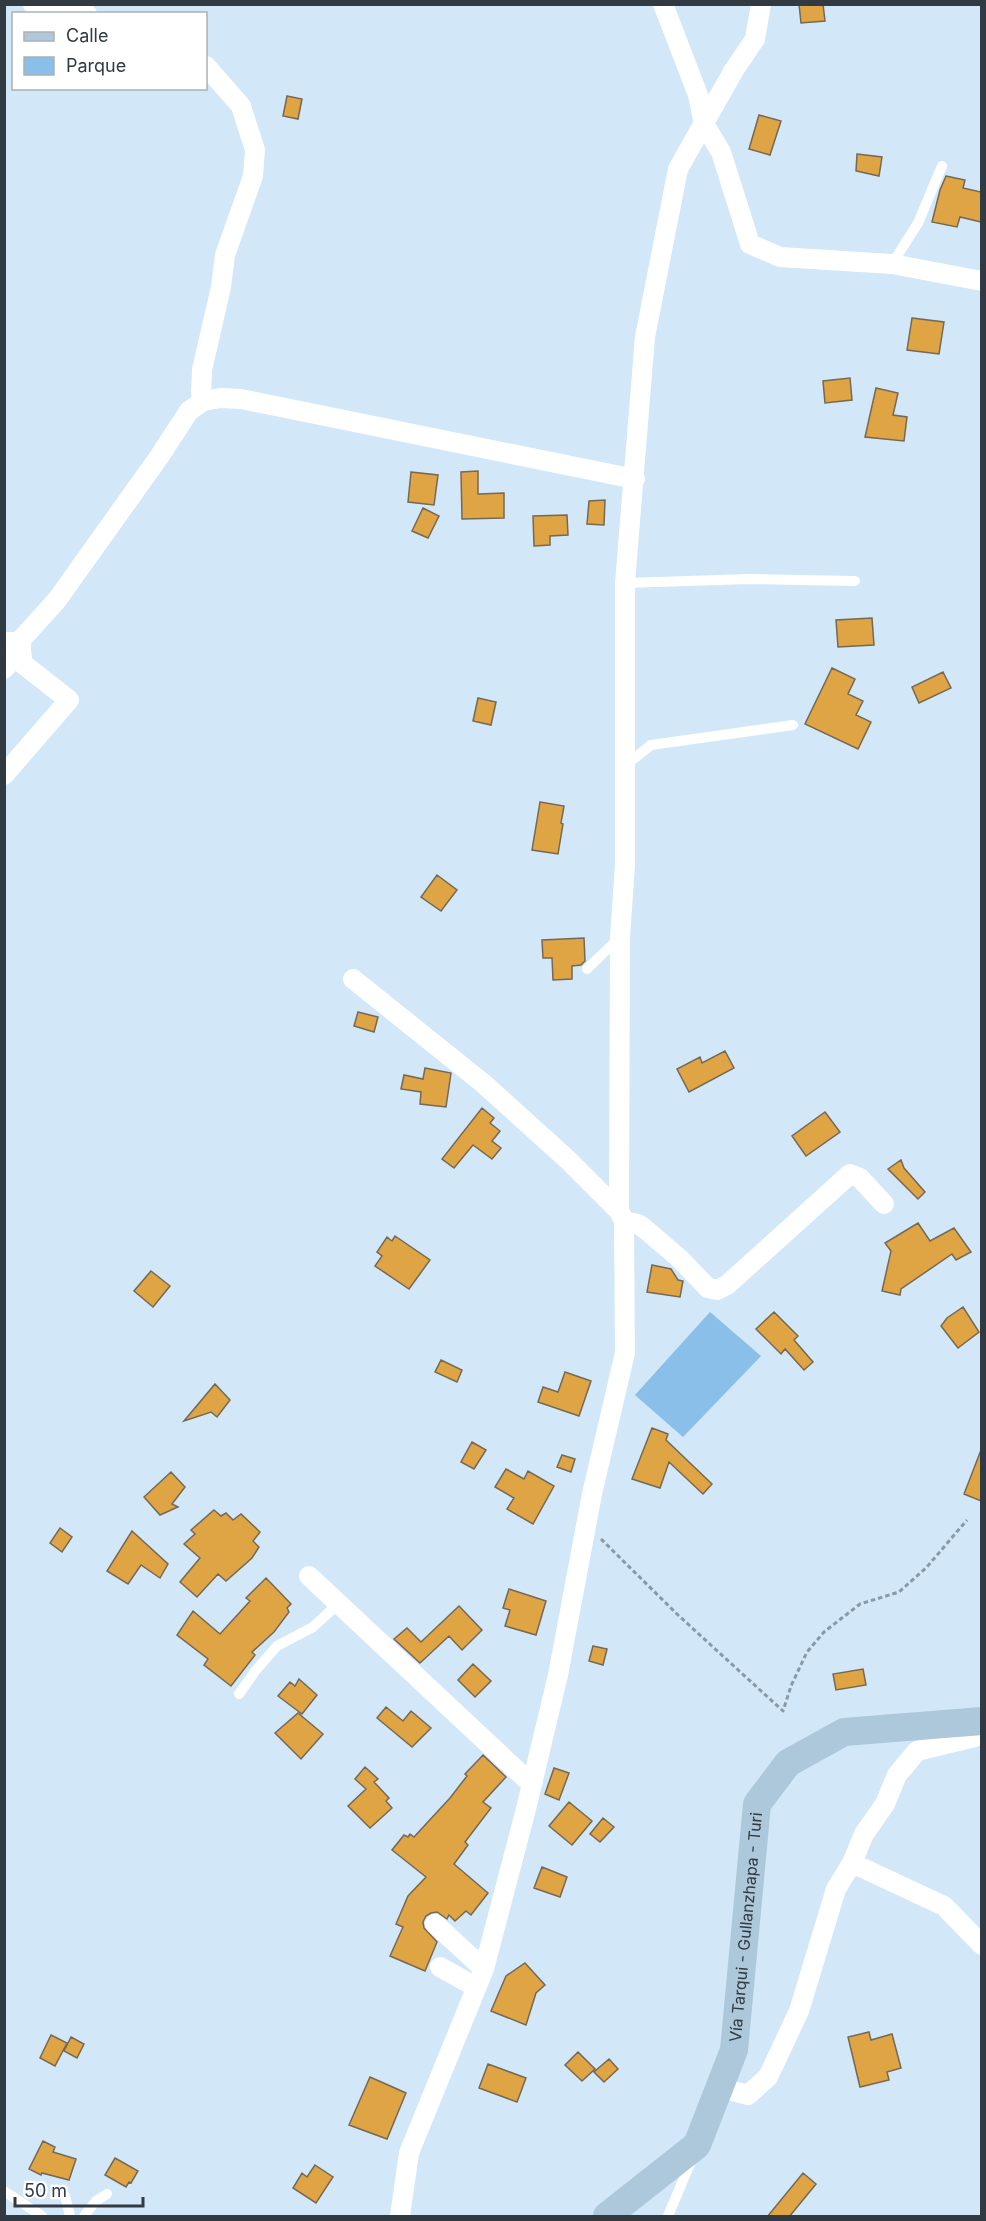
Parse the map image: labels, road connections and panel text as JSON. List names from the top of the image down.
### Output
{
  "streets": {
    "main road": ["Vía Tarqui - Gullanzhapa - Turi"]
  },
  "legend": ["Calle", "Parque"],
  "scale_bar": "50 m"
}
